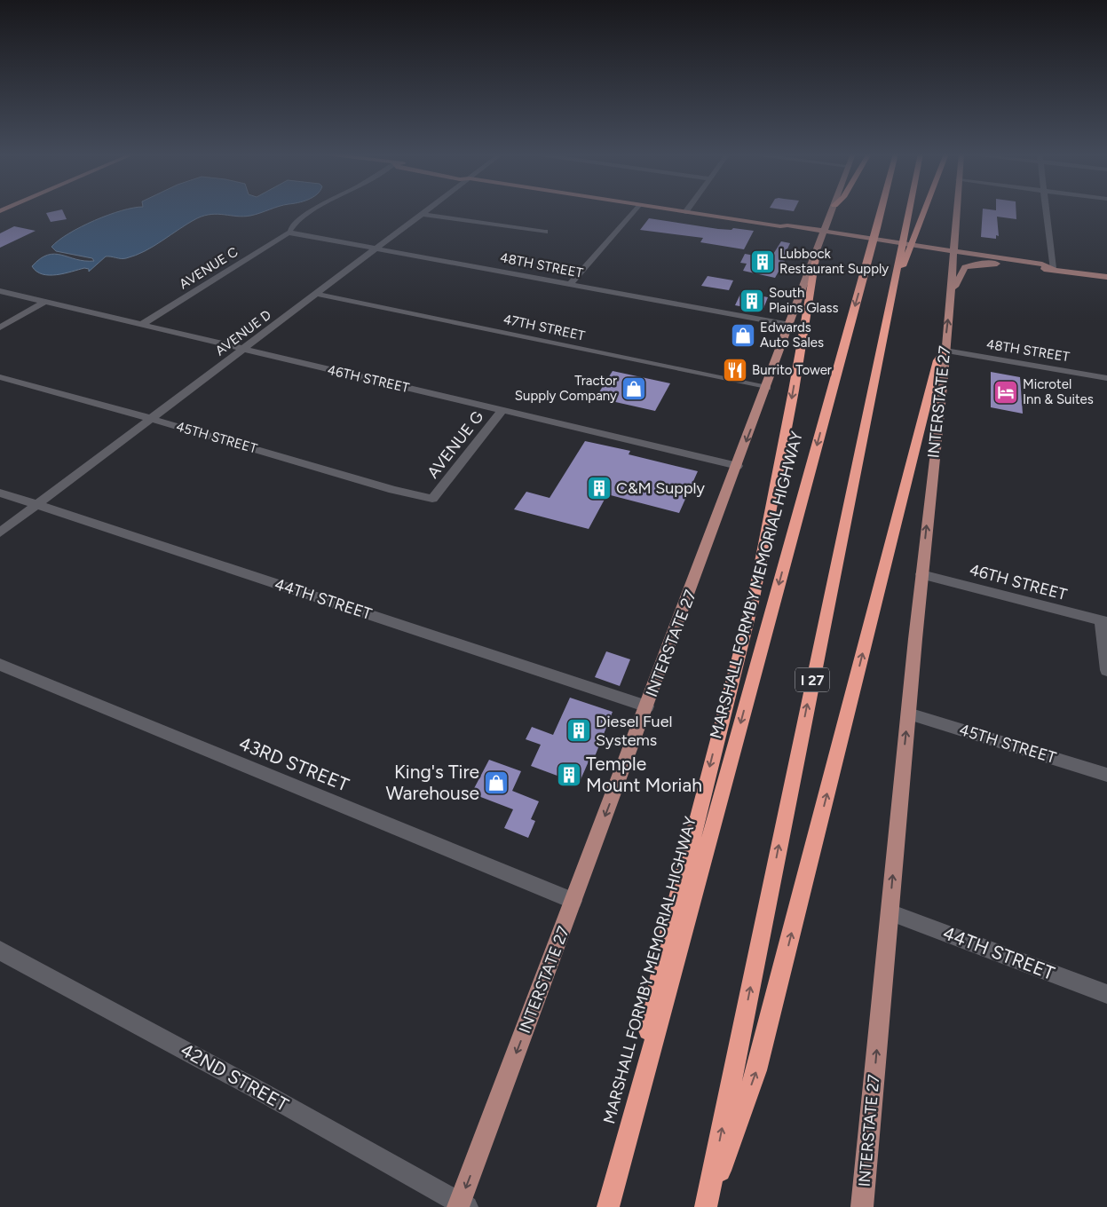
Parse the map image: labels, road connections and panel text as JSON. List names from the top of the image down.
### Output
{
  "streets": {
    "highway": ["MARSHALL FORMBY MEMORIAL HIGHWAY", "I 27"],
    "main road": ["INTERSTATE 27"],
    "street": [
      "48TH STREET",
      "AVENUE C",
      "47TH STREET",
      "AVENUE D",
      "46TH STREET",
      "45TH STREET",
      "AVENUE G",
      "44TH STREET",
      "43RD STREET",
      "42ND STREET"
    ]
  },
  "crossings": [
    ["48TH STREET", "AVENUE C"],
    ["48TH STREET", "AVENUE D"],
    ["48TH STREET", "INTERSTATE 27"],
    ["AVENUE C", "46TH STREET"],
    ["47TH STREET", "AVENUE D"],
    ["47TH STREET", "INTERSTATE 27"],
    ["AVENUE D", "46TH STREET"],
    ["AVENUE D", "45TH STREET"],
    ["AVENUE D", "44TH STREET"],
    ["46TH STREET", "INTERSTATE 27"],
    ["46TH STREET", "AVENUE G"],
    ["INTERSTATE 27", "45TH STREET"],
    ["INTERSTATE 27", "44TH STREET"],
    ["INTERSTATE 27", "43RD STREET"],
    ["INTERSTATE 27", "42ND STREET"],
    ["45TH STREET", "AVENUE G"]
  ],
  "places": {
    "building": [
      "Lubbock Restaurant Supply",
      "South Plains Glass",
      "C&M Supply",
      "Diesel Fuel Systems",
      "Temple Mount Moriah"
    ],
    "shop": ["Edwards Auto Sales", "Tractor Supply Company", "King's Tire Warehouse"],
    "restaurant": ["Burrito Tower"],
    "hotel": ["Microtel Inn & Suites"]
  }
}
